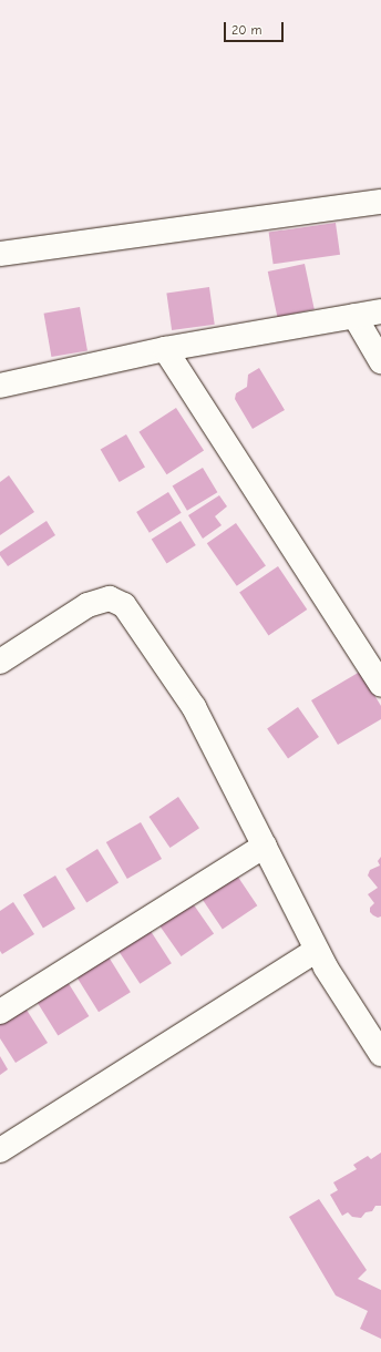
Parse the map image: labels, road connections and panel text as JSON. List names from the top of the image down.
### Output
{
  "scale_bar": "20 m"
}
